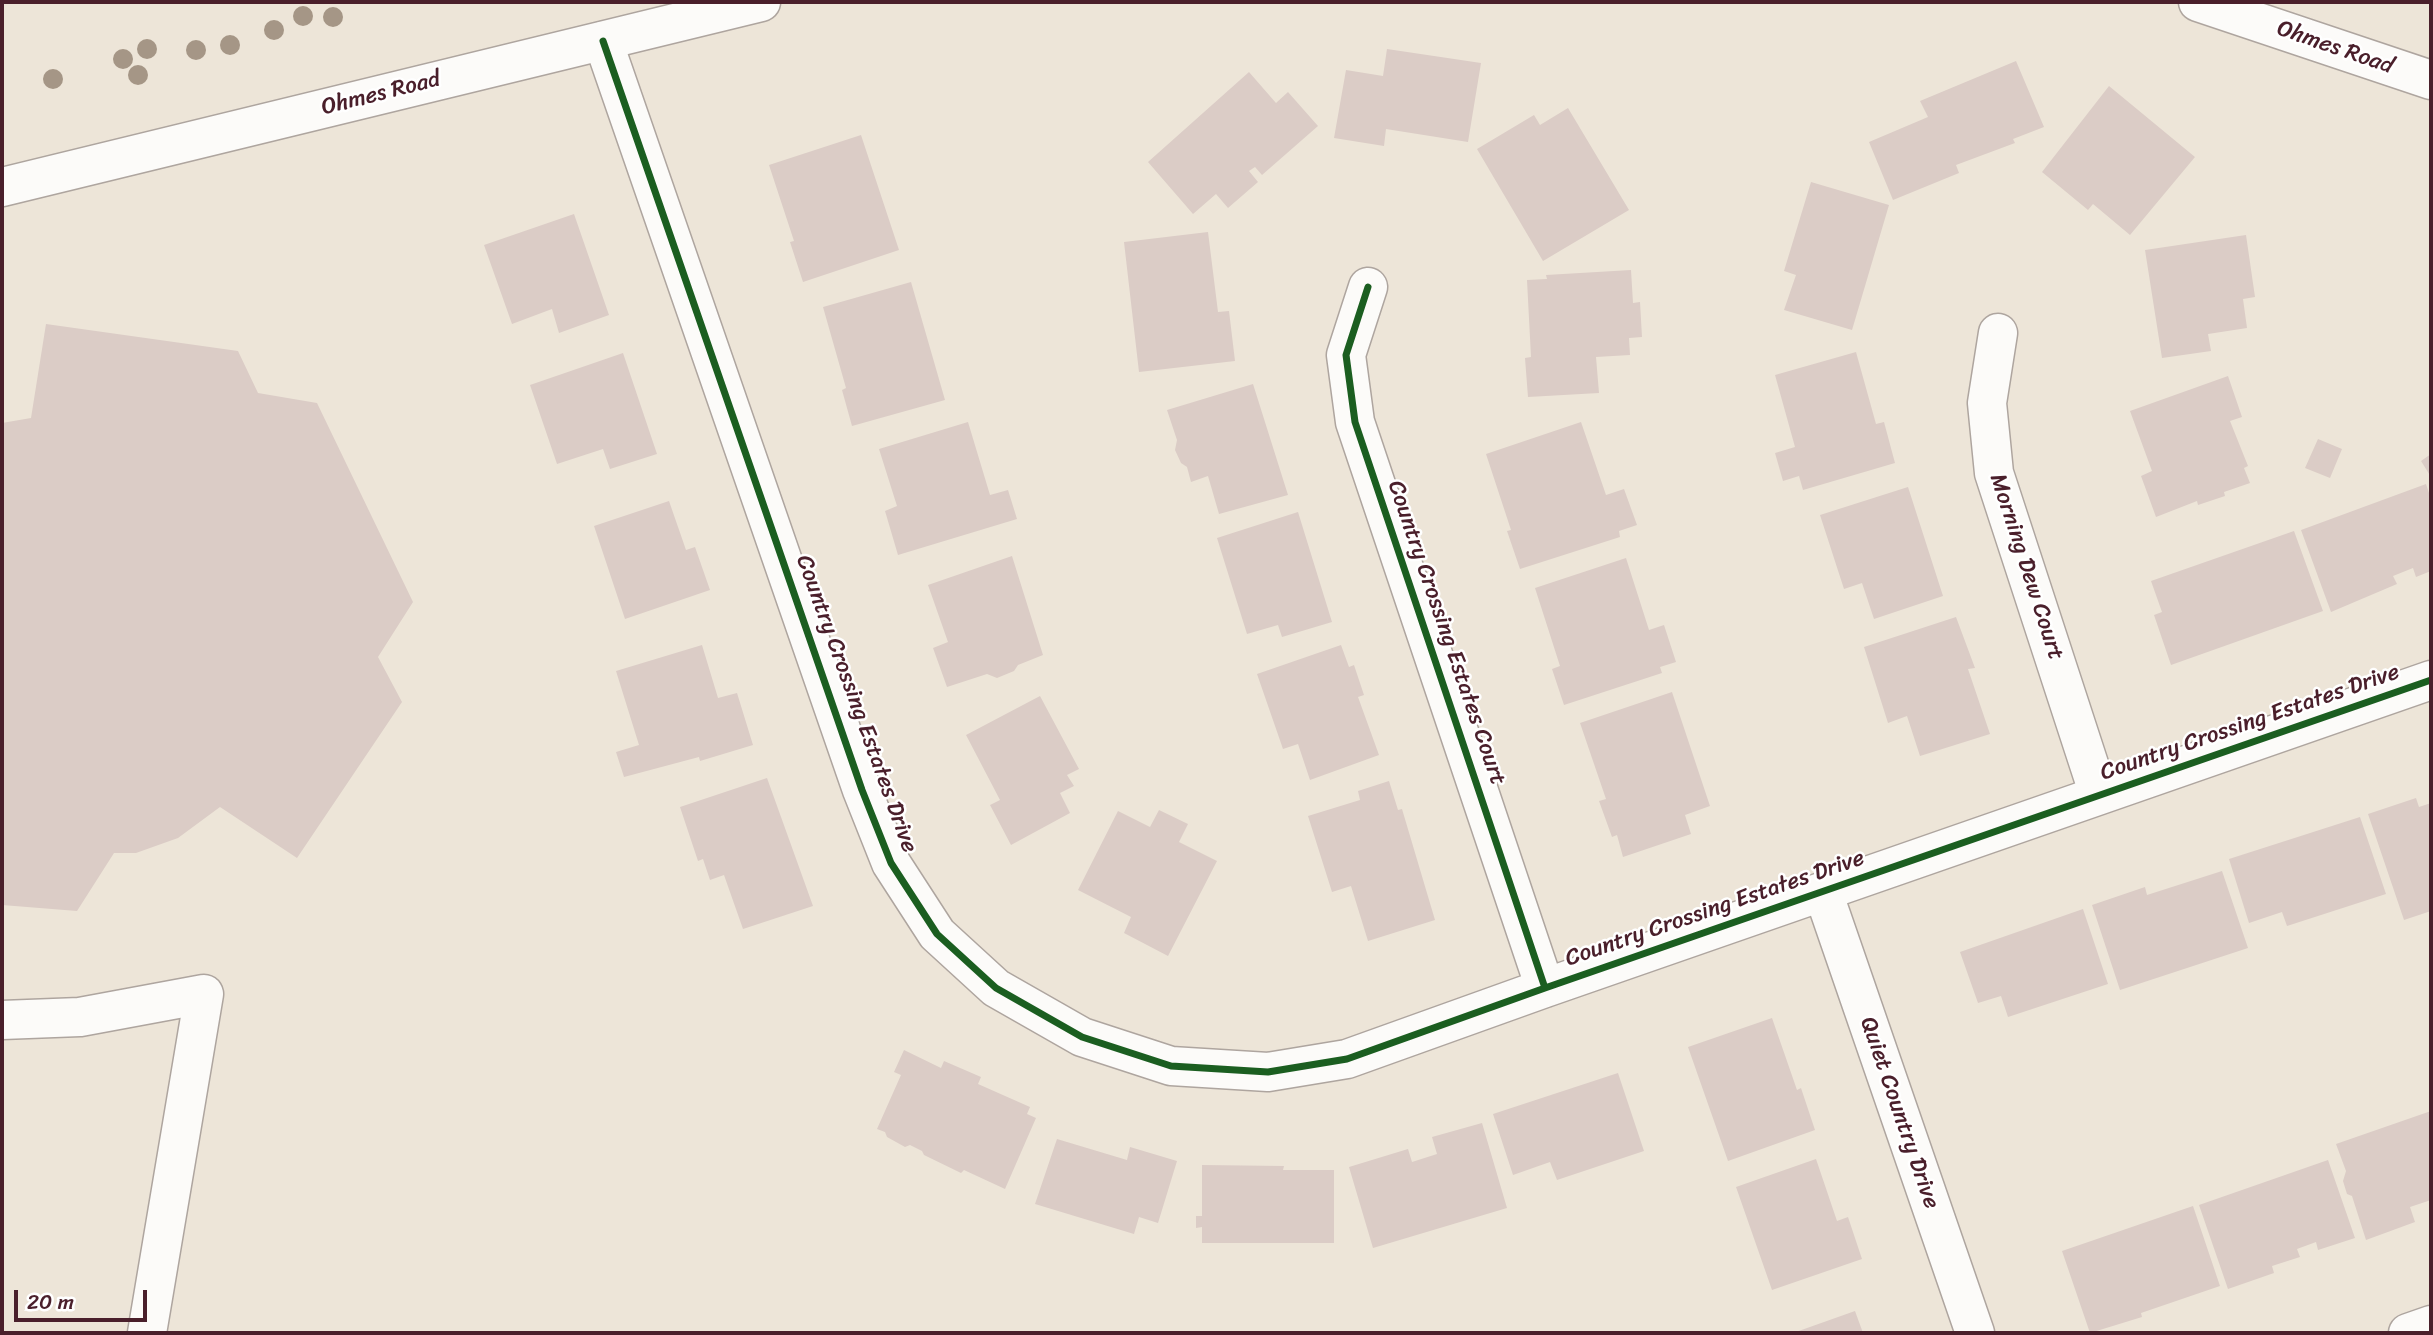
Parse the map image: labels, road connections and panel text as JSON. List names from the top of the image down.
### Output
{
  "streets": {
    "street": [
      "Ohmes Road",
      "Morning Dew Court",
      "Country Crossing Estates Court",
      "Country Crossing Estates Drive",
      "Quiet Country Drive"
    ]
  },
  "crossings": [
    ["Ohmes Road", "Country Crossing Estates Drive"],
    ["Morning Dew Court", "Country Crossing Estates Drive"],
    ["Country Crossing Estates Court", "Country Crossing Estates Drive"],
    ["Country Crossing Estates Drive", "Quiet Country Drive"]
  ],
  "scale_bar": "20 m"
}
